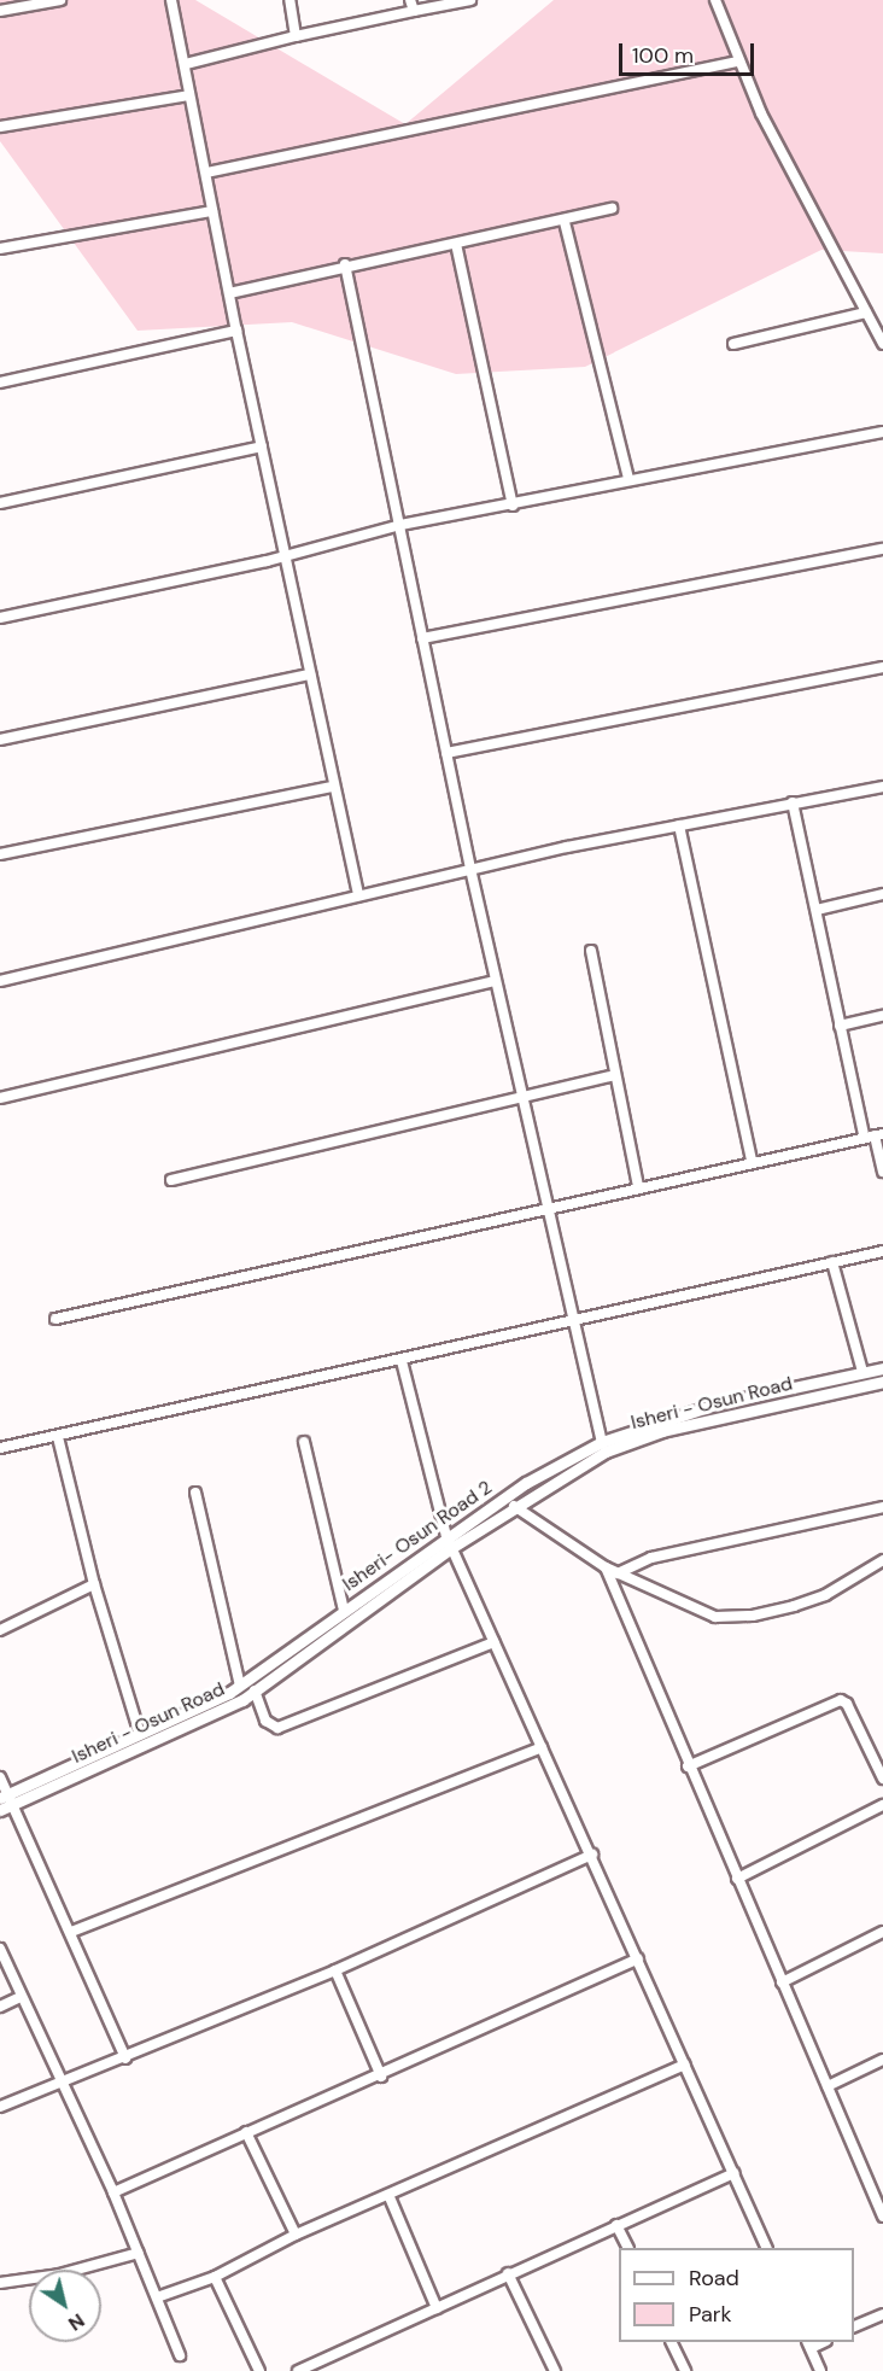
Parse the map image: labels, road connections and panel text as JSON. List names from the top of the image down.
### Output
{
  "streets": {
    "main road": ["Isheri - Osun Road", "Isheri- Osun Road 2"]
  },
  "crossings": [
    ["Isheri - Osun Road", "Isheri- Osun Road 2"]
  ],
  "legend": ["Road", "Park"],
  "scale_bar": "100 m",
  "north": "bottom right"
}
